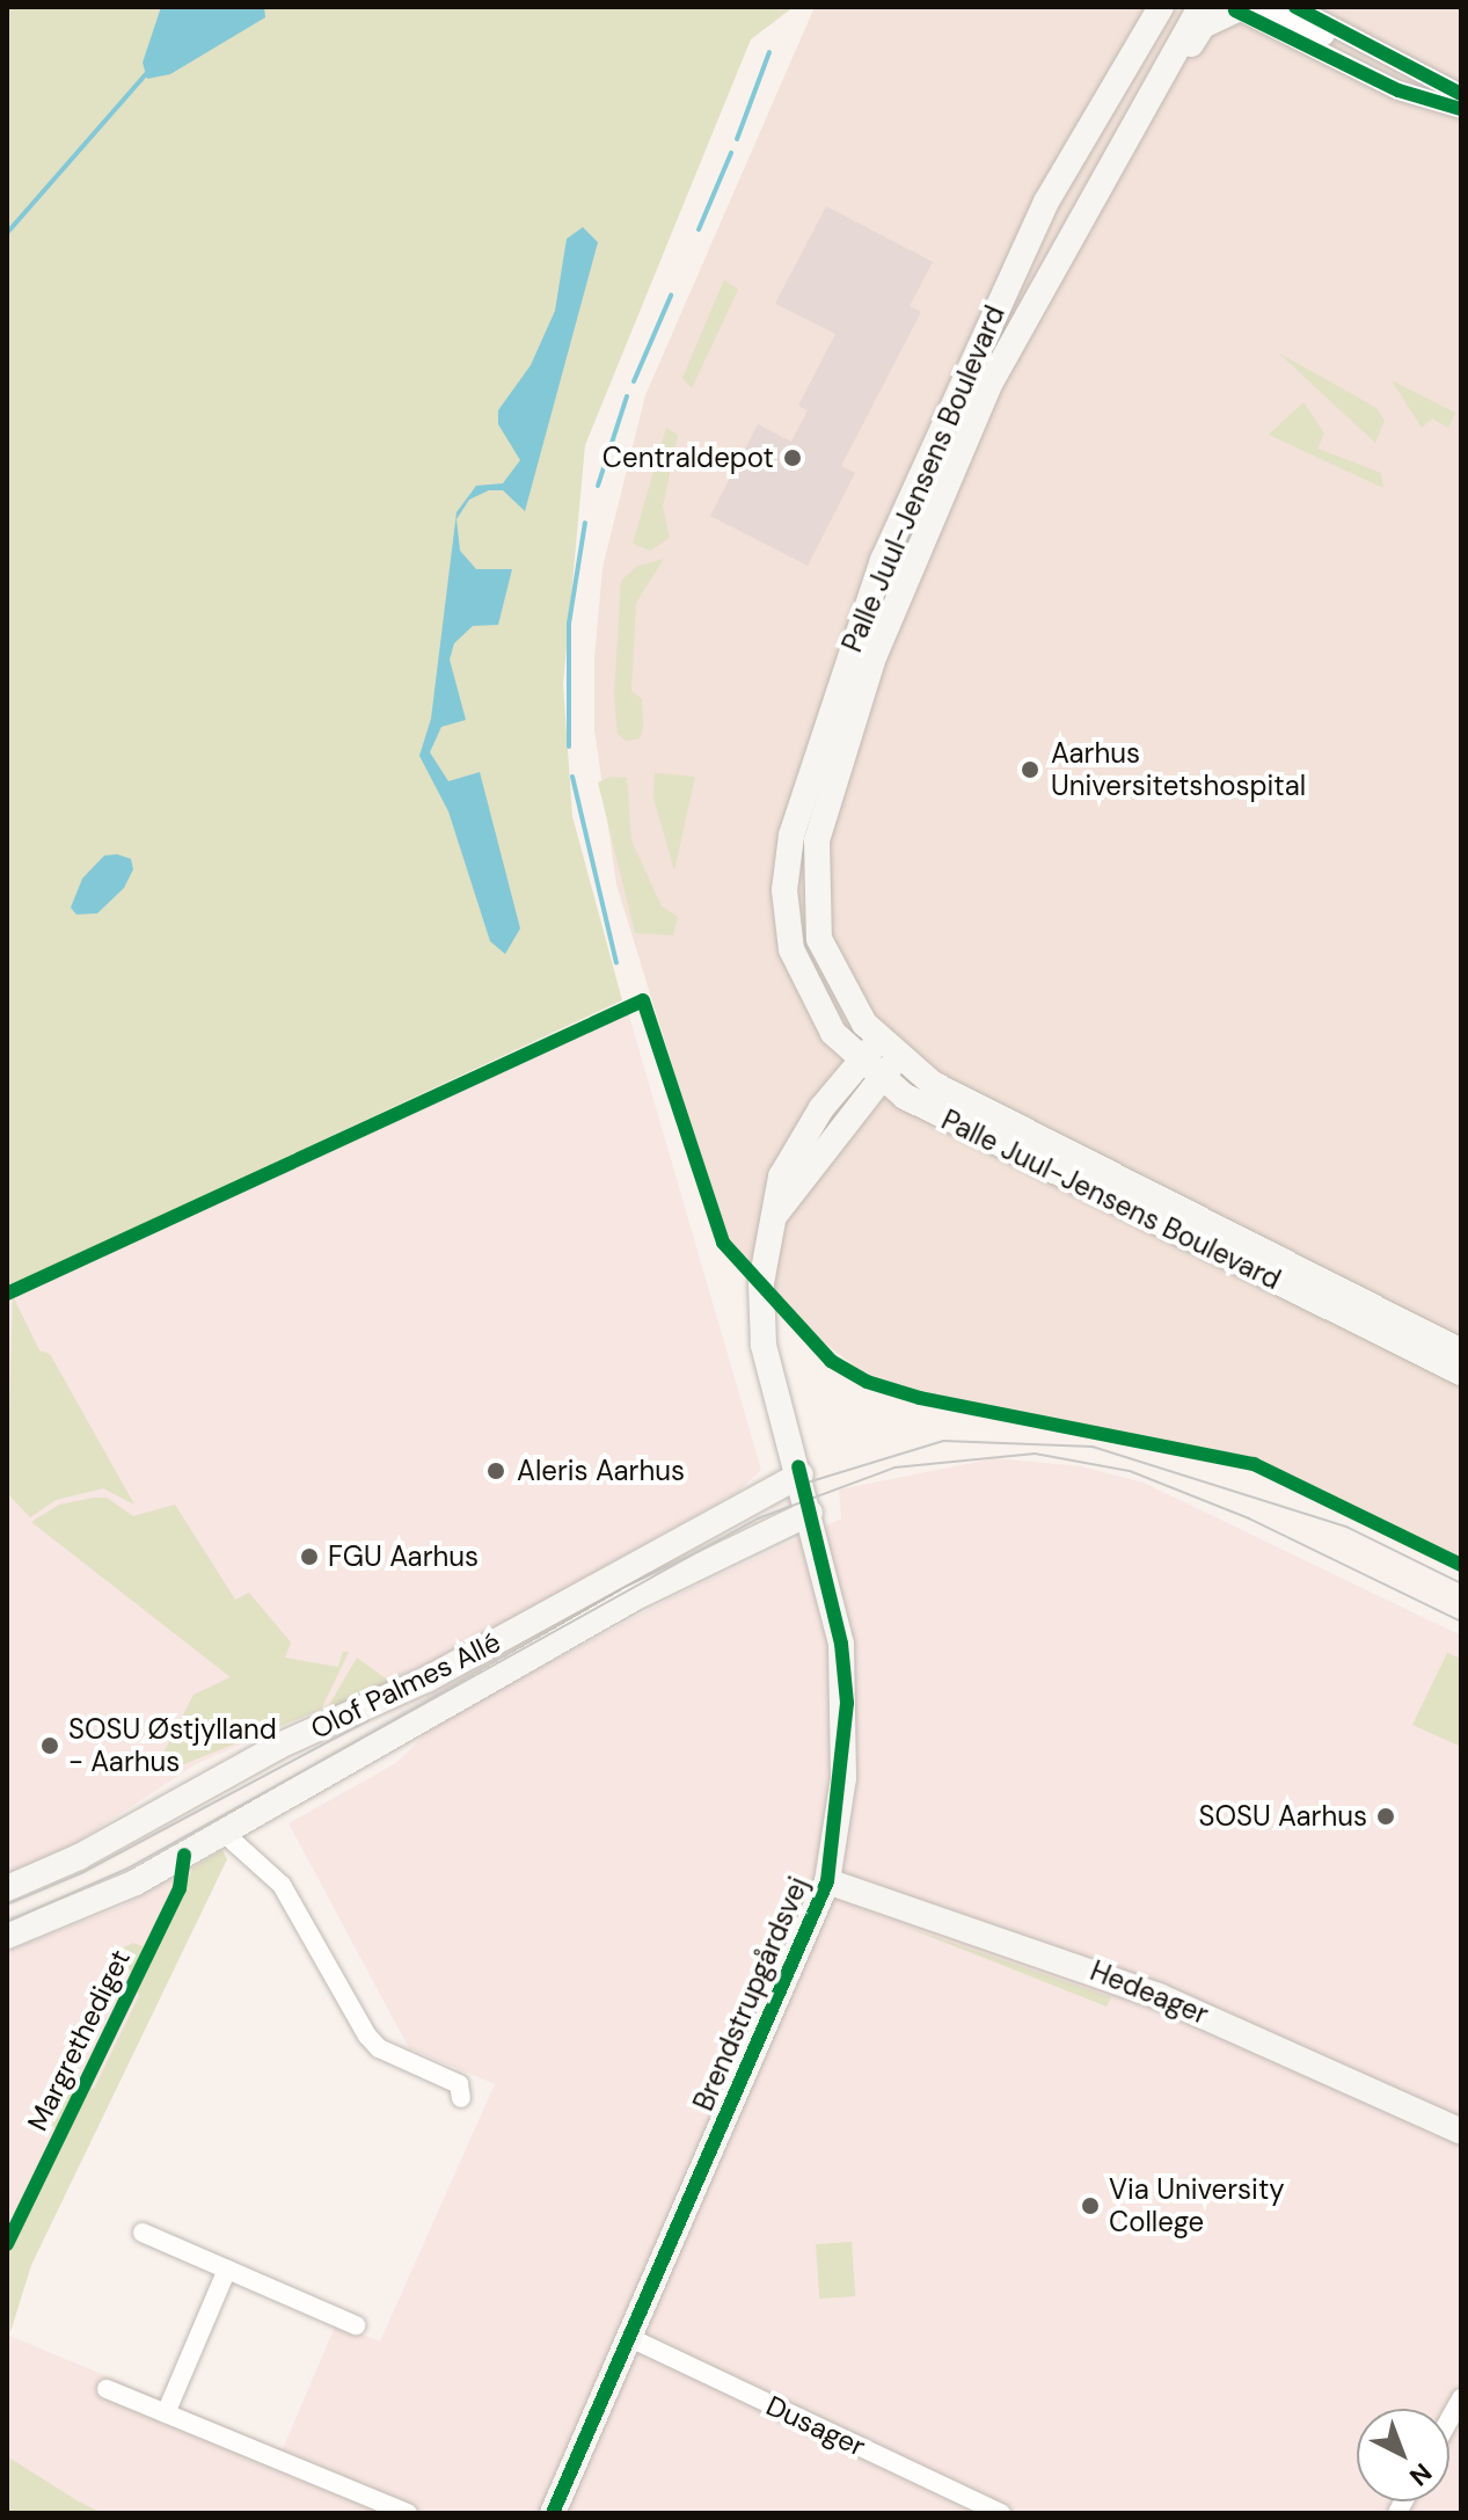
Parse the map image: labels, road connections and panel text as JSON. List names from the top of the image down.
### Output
{
  "streets": {
    "street": [
      "Palle Juul-Jensens Boulevard",
      "Olof Palmes Allé",
      "Hedeager",
      "Brendstrupgårdsvej",
      "Dusager"
    ],
    "cycle path": ["Margrethediget"]
  },
  "crossings": [
    ["Palle Juul-Jensens Boulevard", "Brendstrupgårdsvej"],
    ["Olof Palmes Allé", "Brendstrupgårdsvej"],
    ["Hedeager", "Brendstrupgårdsvej"],
    ["Brendstrupgårdsvej", "Dusager"]
  ],
  "places": [
    "Centraldepot",
    "Aarhus Universitetshospital",
    "Aleris Aarhus",
    "FGU Aarhus",
    "SOSU Østjylland - Aarhus",
    "SOSU Aarhus",
    "Via University College"
  ],
  "north": "bottom right"
}
